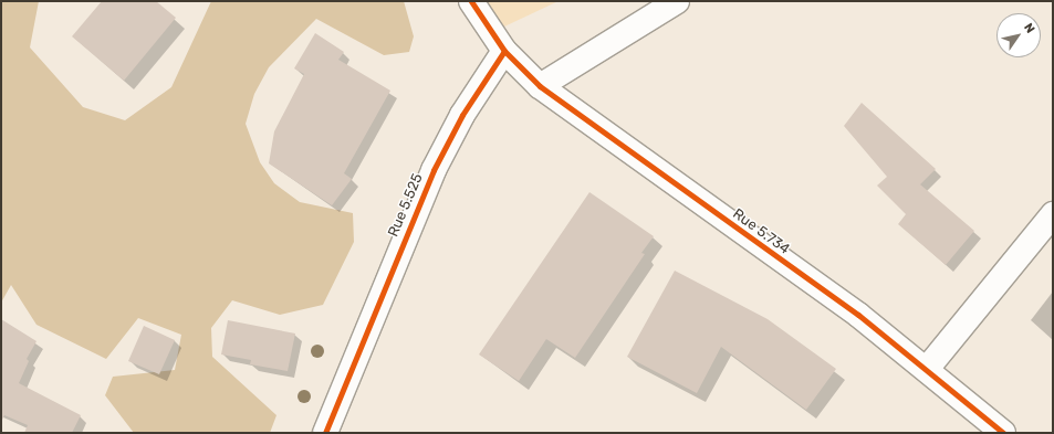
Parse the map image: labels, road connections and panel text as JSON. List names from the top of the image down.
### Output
{
  "streets": {
    "street": ["Rue 5.525", "Rue 5.734"]
  },
  "crossings": [
    ["Rue 5.525", "Rue 5.734"]
  ],
  "north": "top right"
}
